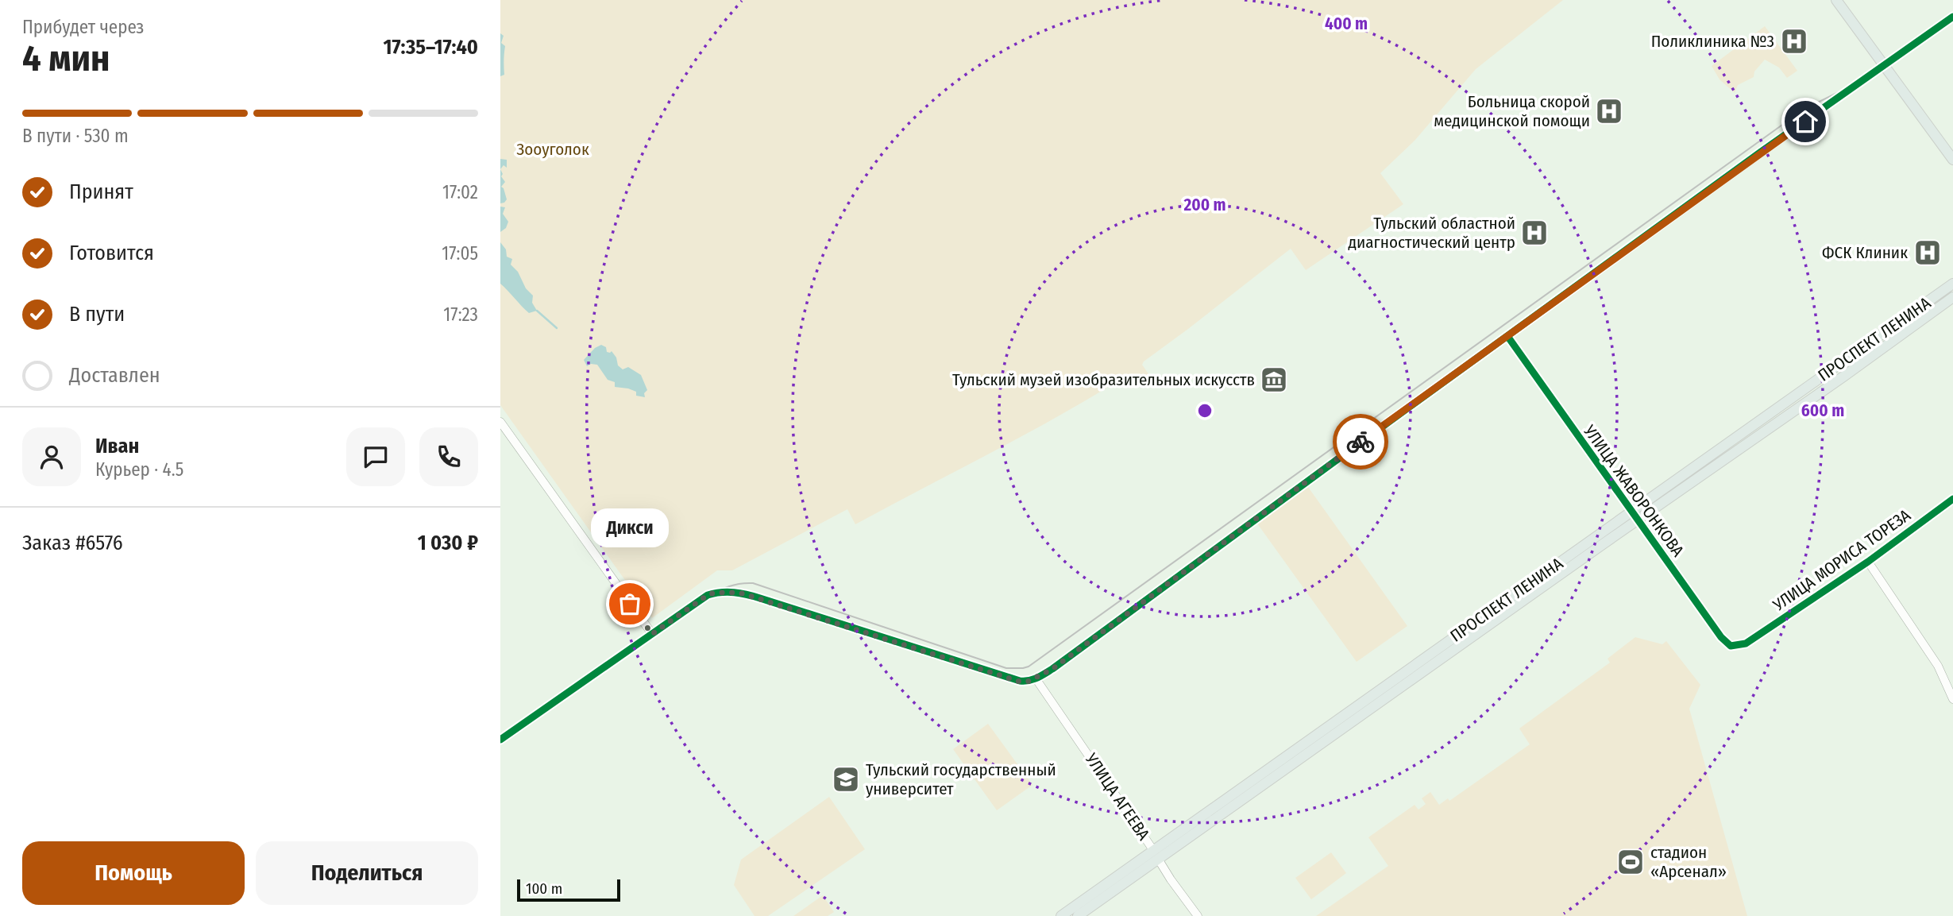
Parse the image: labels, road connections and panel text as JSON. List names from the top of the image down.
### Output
{
  "streets": {
    "main road": ["ПРОСПЕКТ ЛЕНИНА"],
    "street": ["УЛИЦА ЖАВОРОНКОВА", "УЛИЦА МОРИСА ТОРЕЗА", "УЛИЦА АГЕЕВА"]
  },
  "crossings": [
    ["ПРОСПЕКТ ЛЕНИНА", "УЛИЦА ЖАВОРОНКОВА"],
    ["ПРОСПЕКТ ЛЕНИНА", "УЛИЦА АГЕЕВА"],
    ["УЛИЦА ЖАВОРОНКОВА", "УЛИЦА МОРИСА ТОРЕЗА"]
  ],
  "parks": ["Зооуголок"],
  "places": {
    "hospital": [
      "Поликлиника №3",
      "Больница скорой медицинской помощи",
      "Тульский областной диагностический центр",
      "ФСК Клиник"
    ],
    "museum": ["Тульский музей изобразительных искусств"],
    "other": ["Дикси"],
    "school or university": ["Тульский государственный университет"],
    "sports": ["стадион «Арсенал»"]
  },
  "scale_bar": "100 m",
  "page": {
    "heading": ["4 мин", "Прибудет через", "17:35–17:40"],
    "panel": [
      "Иван",
      "Курьер · 4.5",
      "Заказ #6576",
      "1 030 ₽"
    ],
    "bar": "В пути · 530 m",
    "list": [
      ["Принят", "17:02"],
      ["Готовится", "17:05"],
      ["В пути", "17:23"],
      "Доставлен"
    ],
    "bubble": "Дикси",
    "buttons": ["Помощь", "Поделиться"],
    "scale": "100 m"
  },
  "rings": ["400 m", "200 m", "600 m"]
}
